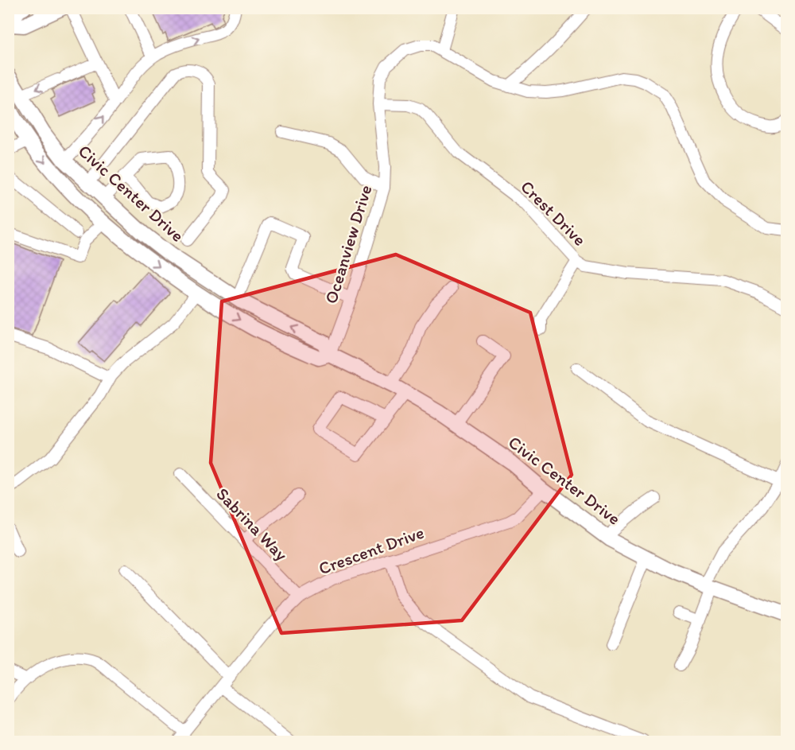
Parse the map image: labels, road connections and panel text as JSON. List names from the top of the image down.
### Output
{
  "streets": {
    "main road": ["Civic Center Drive"],
    "street": [
      "Crest Drive",
      "Oceanview Drive",
      "Sabrina Way",
      "Crescent Drive"
    ]
  },
  "crossings": [
    ["Civic Center Drive", "Oceanview Drive"],
    ["Civic Center Drive", "Crescent Drive"],
    ["Crest Drive", "Oceanview Drive"],
    ["Sabrina Way", "Crescent Drive"]
  ]
}
